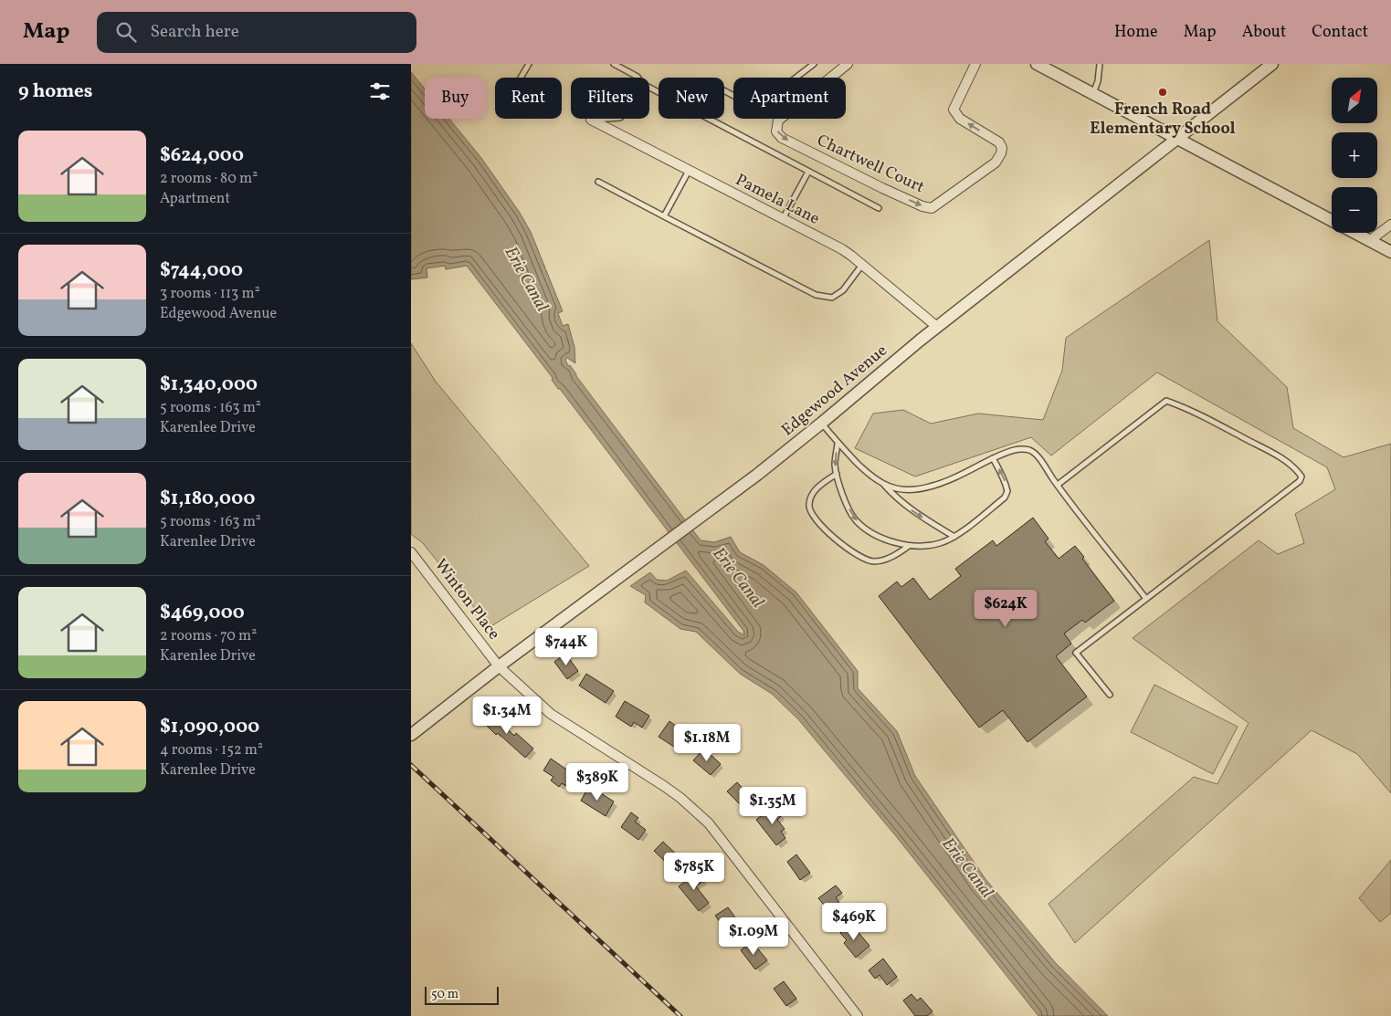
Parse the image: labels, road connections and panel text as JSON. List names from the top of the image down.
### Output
{
  "streets": {
    "street": [
      "Chartwell Court",
      "Pamela Lane",
      "Edgewood Avenue",
      "Winton Place"
    ]
  },
  "crossings": [
    ["Pamela Lane", "Edgewood Avenue"],
    ["Edgewood Avenue", "Winton Place"]
  ],
  "water": ["Erie Canal"],
  "places": ["French Road Elementary School"],
  "scale_bar": "50 m",
  "north": "top right",
  "page": {
    "header": "Map",
    "search": "Search here",
    "nav": [
      "Home",
      "Map",
      "About",
      "Contact"
    ],
    "heading": "9 homes",
    "map_buttons": ["+", "−"],
    "chip": [
      "Buy",
      "Rent",
      "Filters",
      "New",
      "Apartment"
    ],
    "list": [
      {
        "name": "$624,000",
        "note": "2 rooms · 80 m² · Apartment"
      },
      {
        "name": "$744,000",
        "note": "3 rooms · 113 m² · Edgewood Avenue"
      },
      {
        "name": "$1,340,000",
        "note": "5 rooms · 163 m² · Karenlee Drive"
      },
      {
        "name": "$1,180,000",
        "note": "5 rooms · 163 m² · Karenlee Drive"
      },
      {
        "name": "$469,000",
        "note": "2 rooms · 70 m² · Karenlee Drive"
      },
      {
        "name": "$1,090,000",
        "note": "4 rooms · 152 m² · Karenlee Drive"
      }
    ],
    "price": [
      "$624K",
      "$744K",
      "$1.34M",
      "$1.18M",
      "$389K",
      "$1.35M",
      "$785K",
      "$469K",
      "$1.09M"
    ],
    "scale": "50 m"
  }
}
